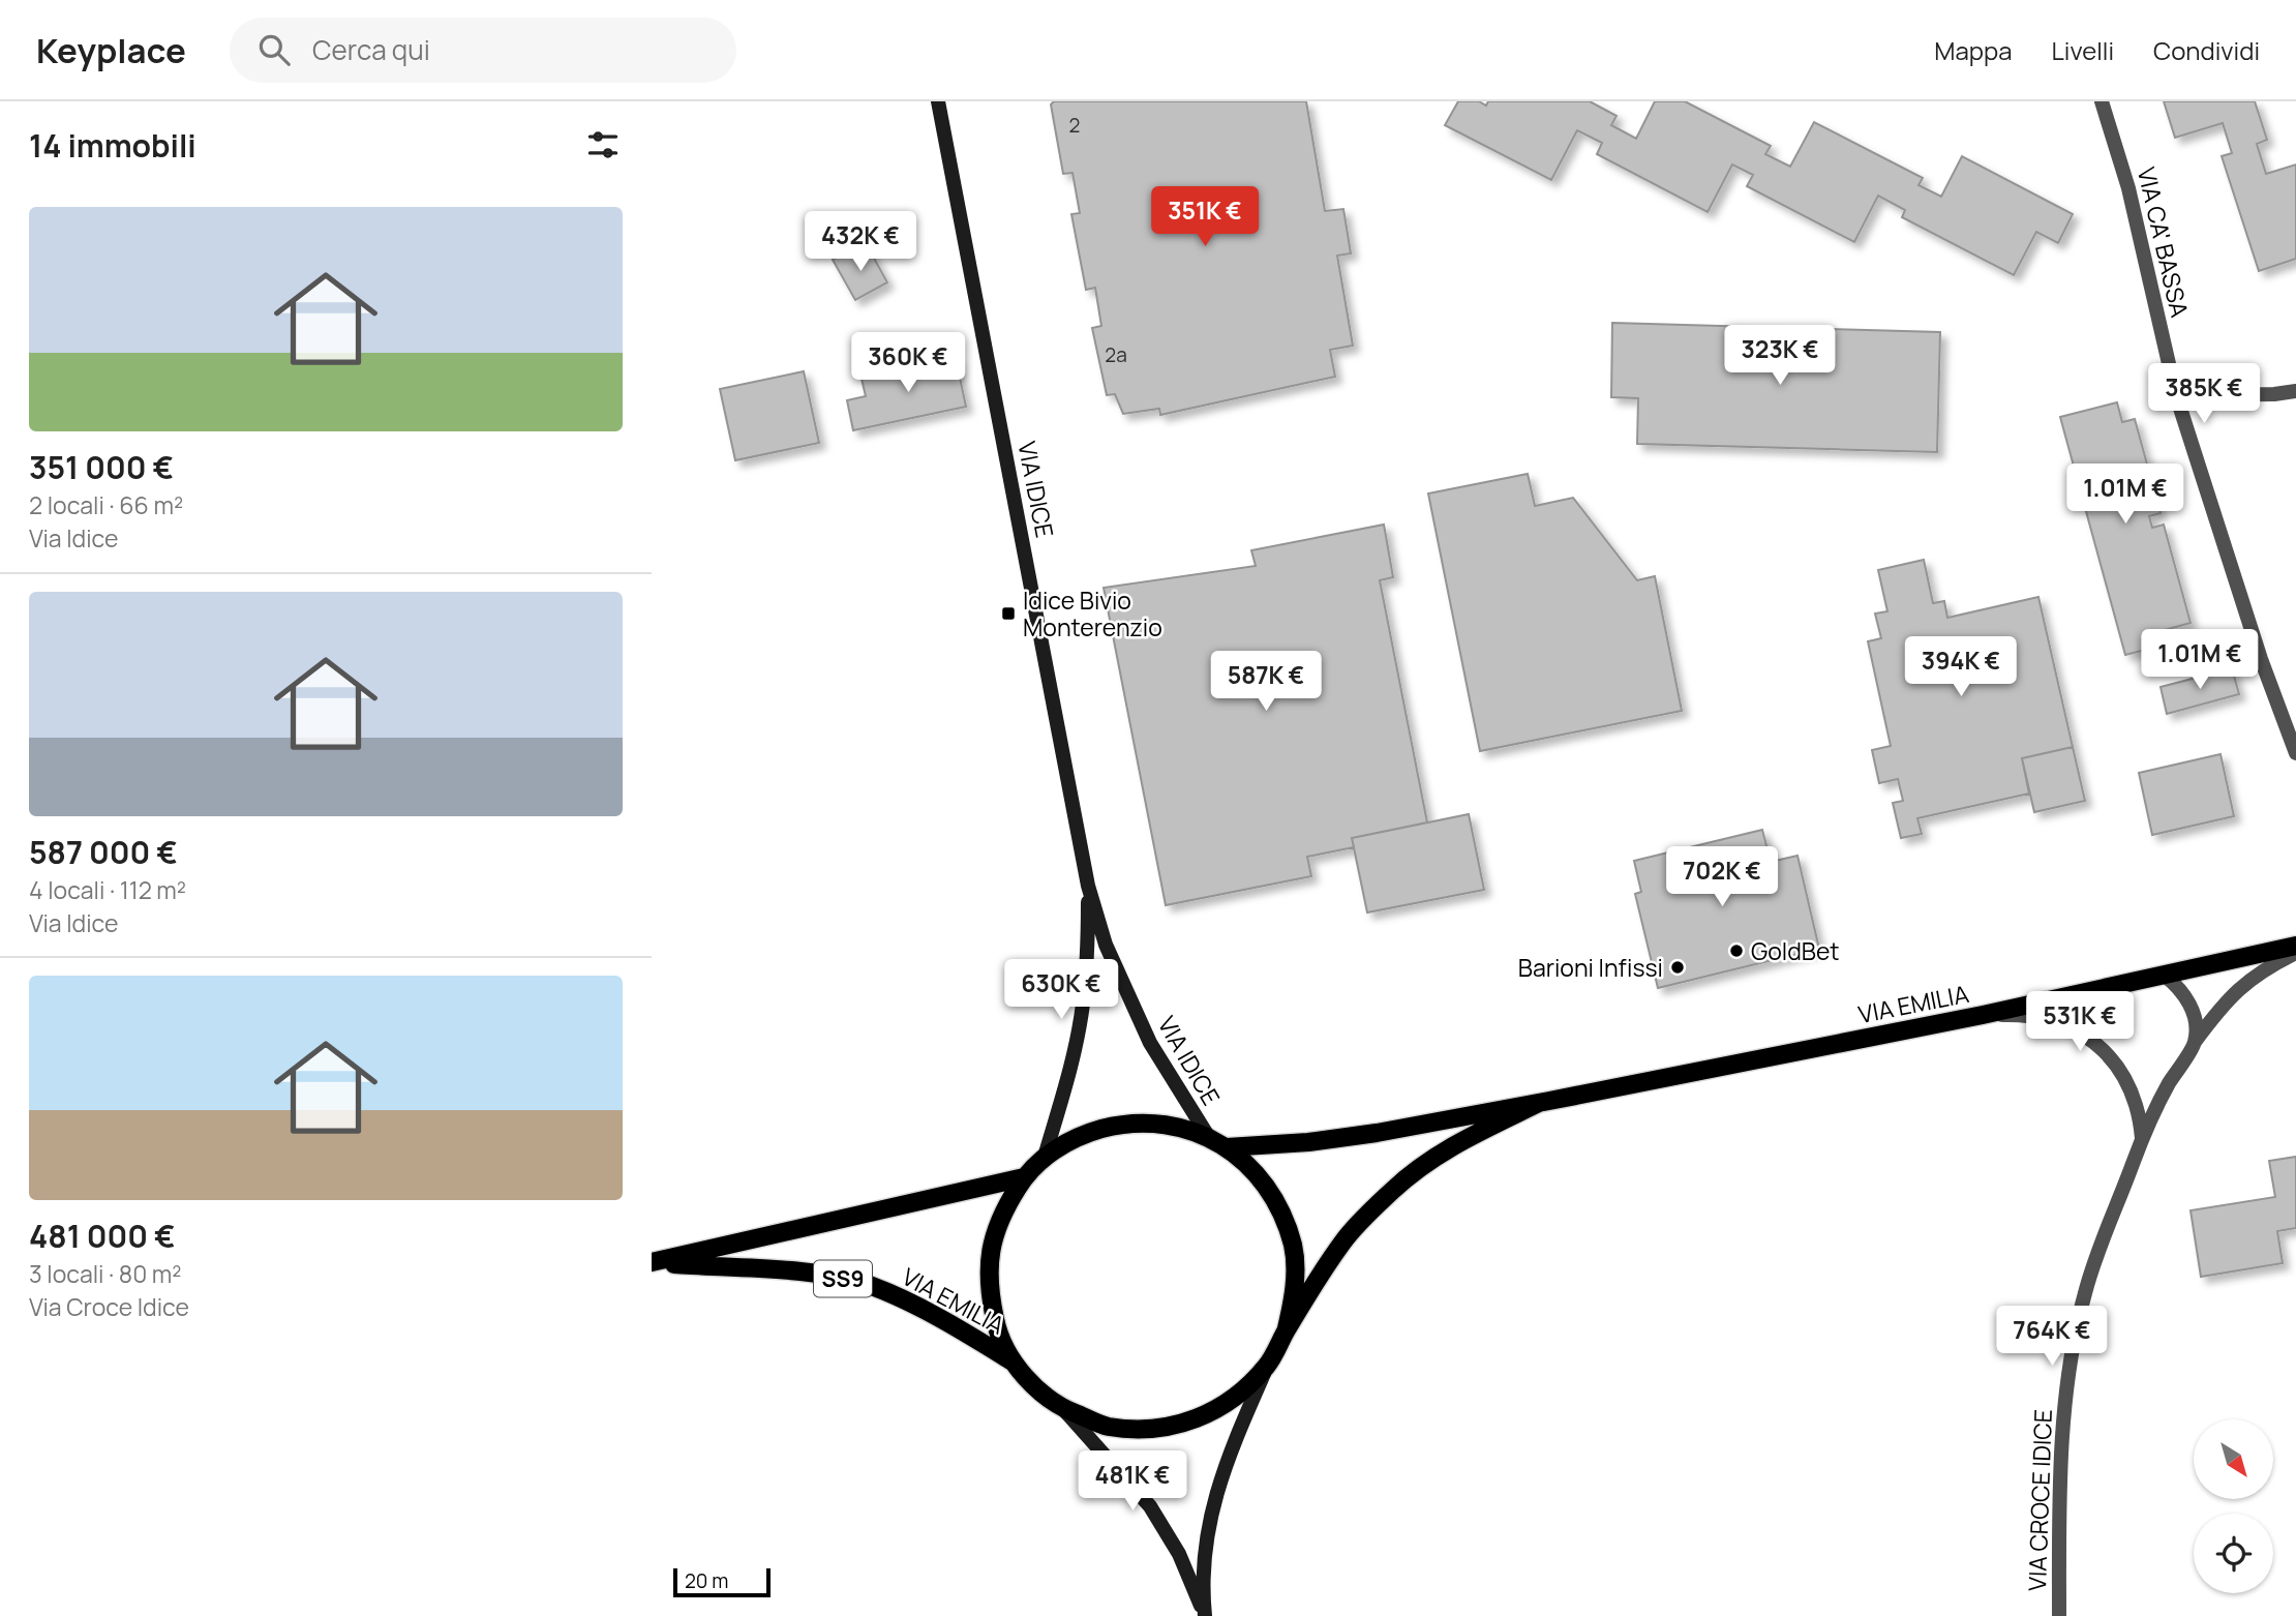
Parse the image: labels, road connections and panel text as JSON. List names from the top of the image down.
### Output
{
  "streets": {
    "main road": ["VIA IDICE", "VIA EMILIA", "SS9"],
    "street": ["VIA CA' BASSA", "VIA CROCE IDICE"]
  },
  "crossings": [
    ["VIA IDICE", "VIA EMILIA"]
  ],
  "places": {
    "transit": ["Idice Bivio Monterenzio"],
    "other": ["GoldBet", "Barioni Infissi"]
  },
  "house_numbers": ["2", "2a"],
  "scale_bar": "20 m",
  "north": "bottom right",
  "page": {
    "header": "Keyplace",
    "search": "Cerca qui",
    "nav": ["Mappa", "Livelli", "Condividi"],
    "heading": "14 immobili",
    "price": [
      "351K €",
      "432K €",
      "323K €",
      "360K €",
      "385K €",
      "1.01M €",
      "1.01M €",
      "394K €",
      "587K €",
      "702K €",
      "630K €",
      "531K €",
      "764K €",
      "481K €"
    ],
    "list": [
      {
        "name": "351 000 €",
        "note": "2 locali · 66 m² · Via Idice"
      },
      {
        "name": "587 000 €",
        "note": "4 locali · 112 m² · Via Idice"
      },
      {
        "name": "481 000 €",
        "note": "3 locali · 80 m² · Via Croce Idice"
      }
    ],
    "scale": "20 m"
  }
}
